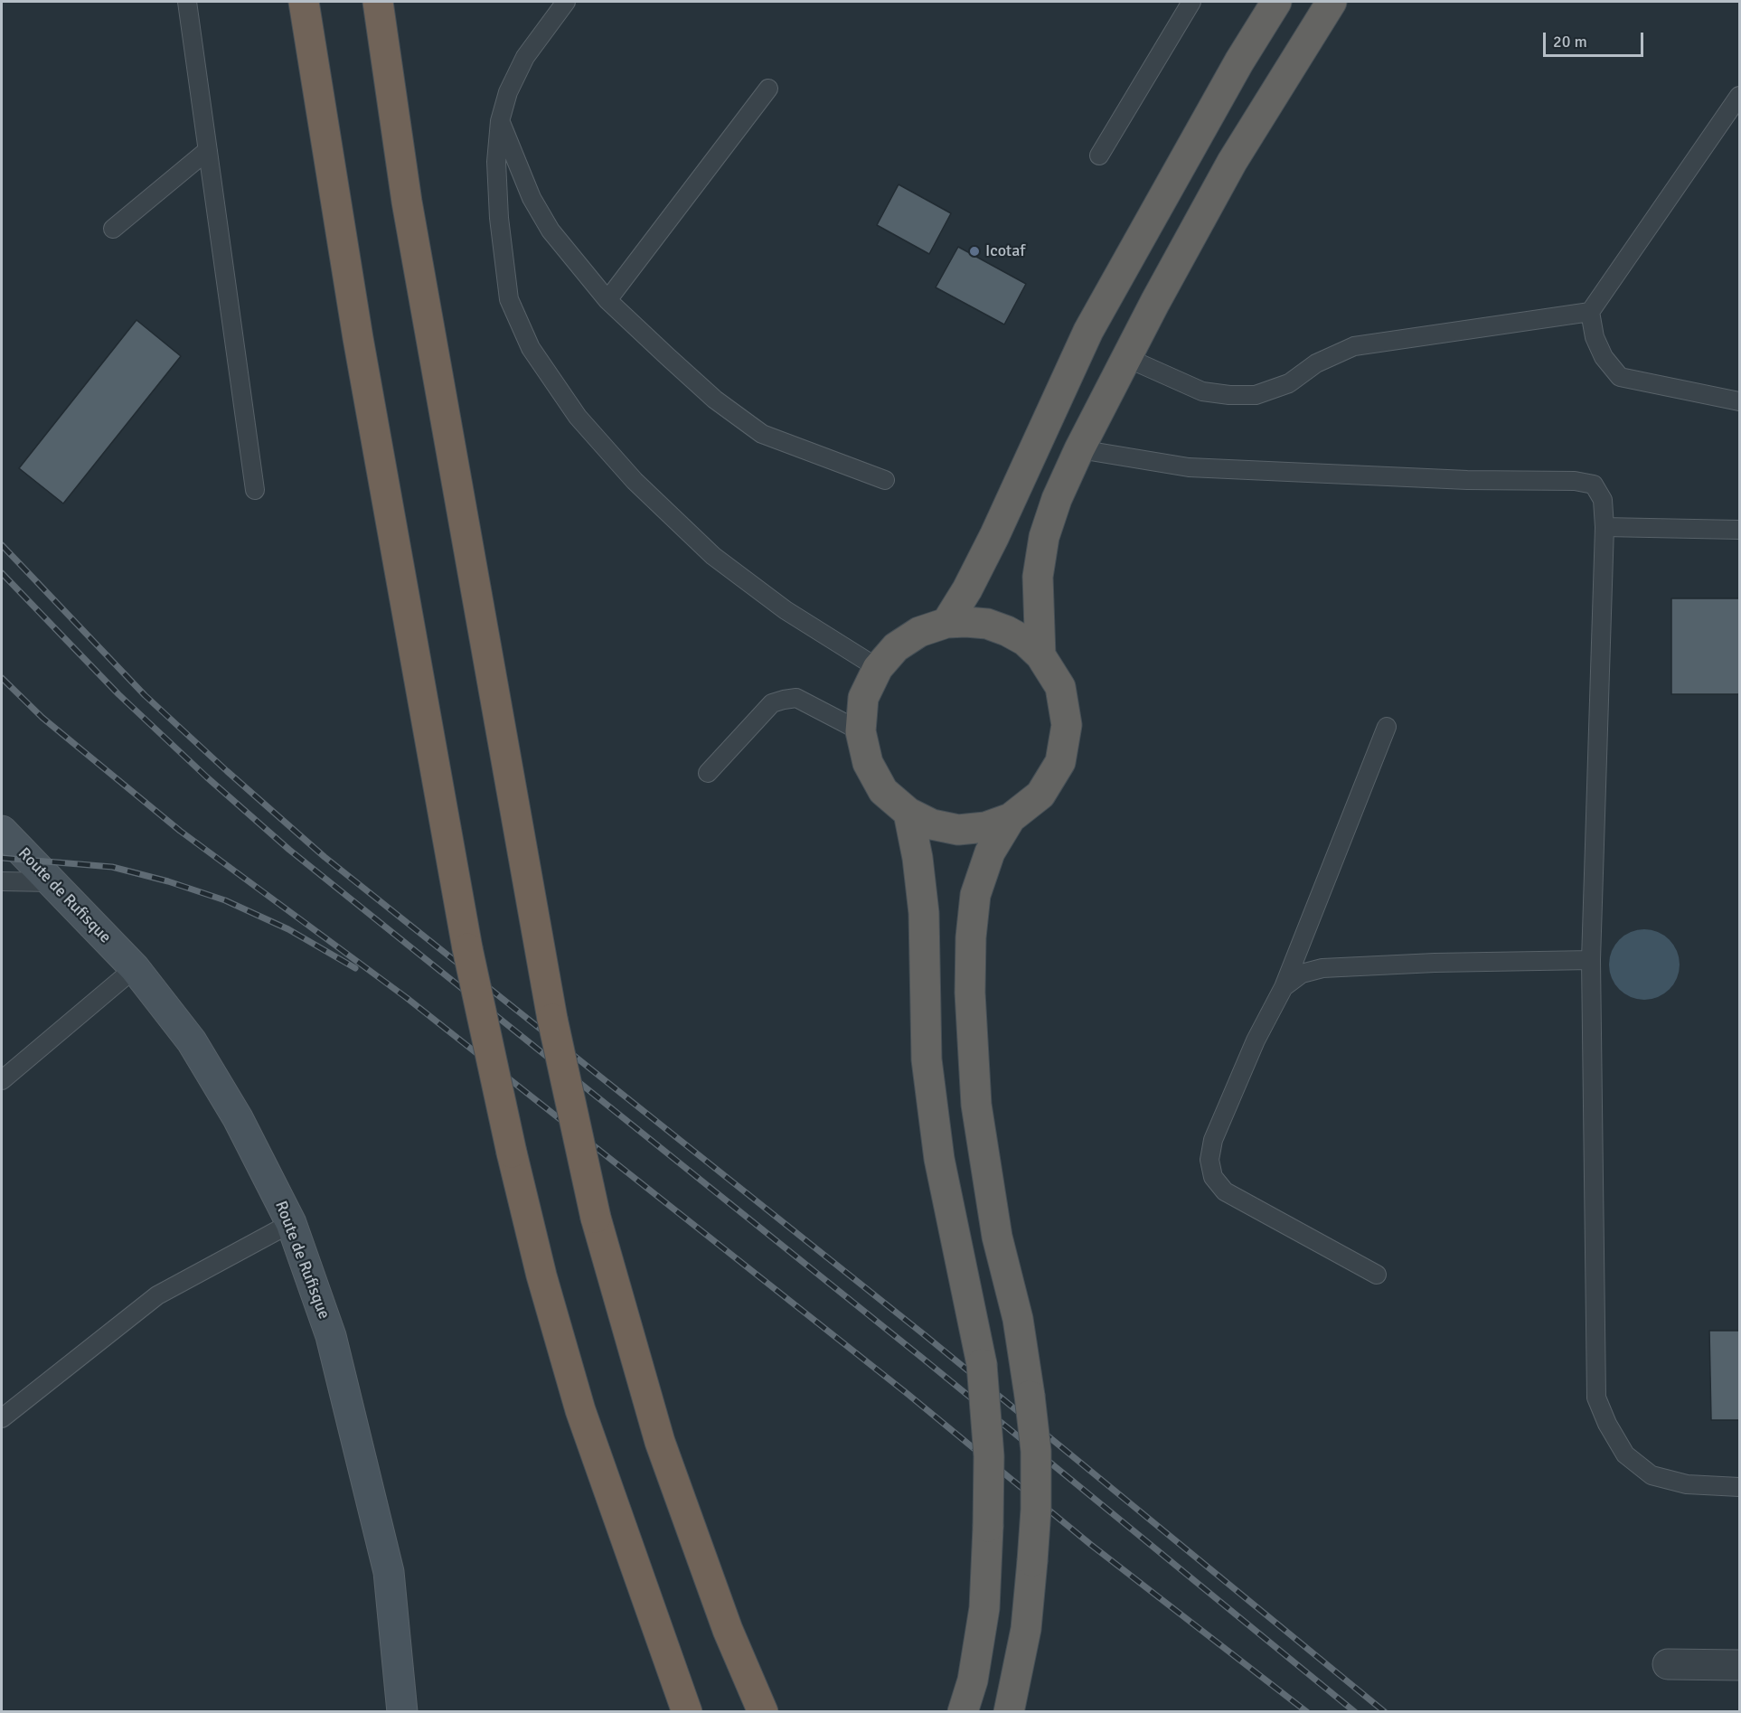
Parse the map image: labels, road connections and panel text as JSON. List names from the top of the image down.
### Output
{
  "streets": {
    "main road": ["Route de Rufisque"]
  },
  "places": ["Icotaf"],
  "scale_bar": "20 m"
}
